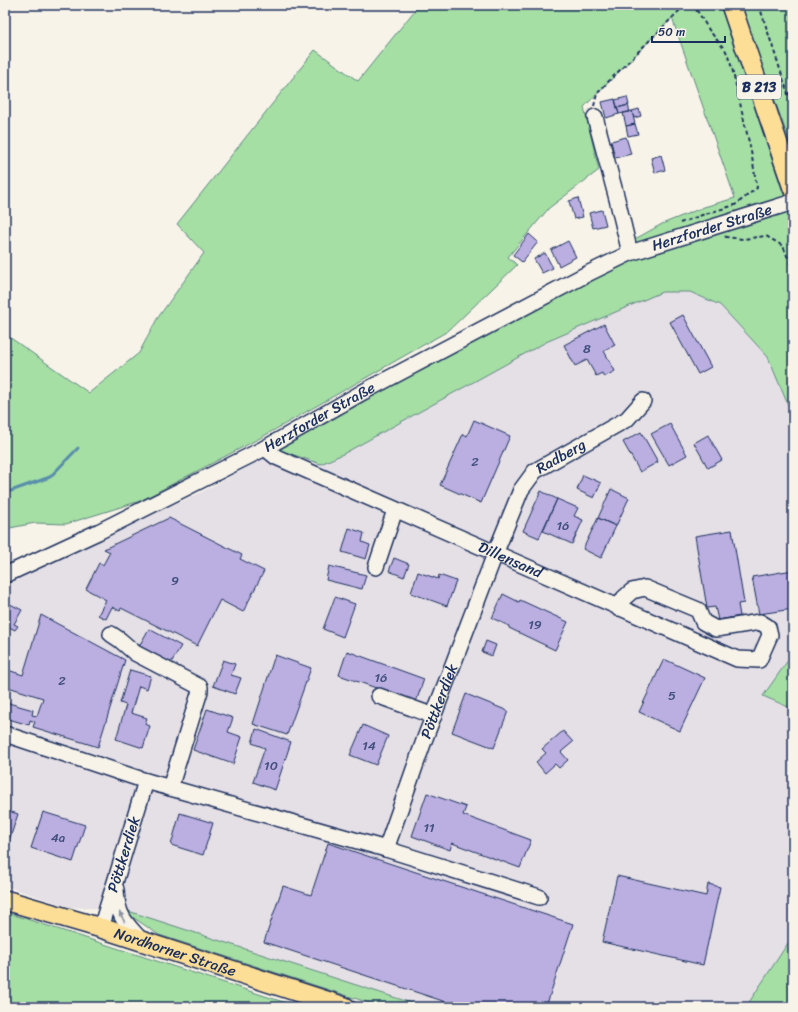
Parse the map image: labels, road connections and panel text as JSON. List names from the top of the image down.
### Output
{
  "streets": {
    "main road": ["B 213", "Nordhorner Straße"],
    "street": [
      "Herzforder Straße",
      "Radberg",
      "Dillensand",
      "Pöttkerdiek"
    ]
  },
  "crossings": [
    ["Herzforder Straße", "Dillensand"],
    ["Radberg", "Dillensand"],
    ["Radberg", "Pöttkerdiek"],
    ["Dillensand", "Pöttkerdiek"],
    ["Pöttkerdiek", "Nordhorner Straße"]
  ],
  "house_numbers": [
    "8",
    "2",
    "16",
    "9",
    "19",
    "16",
    "2",
    "5",
    "14",
    "10",
    "11",
    "4a"
  ],
  "scale_bar": "50 m"
}
